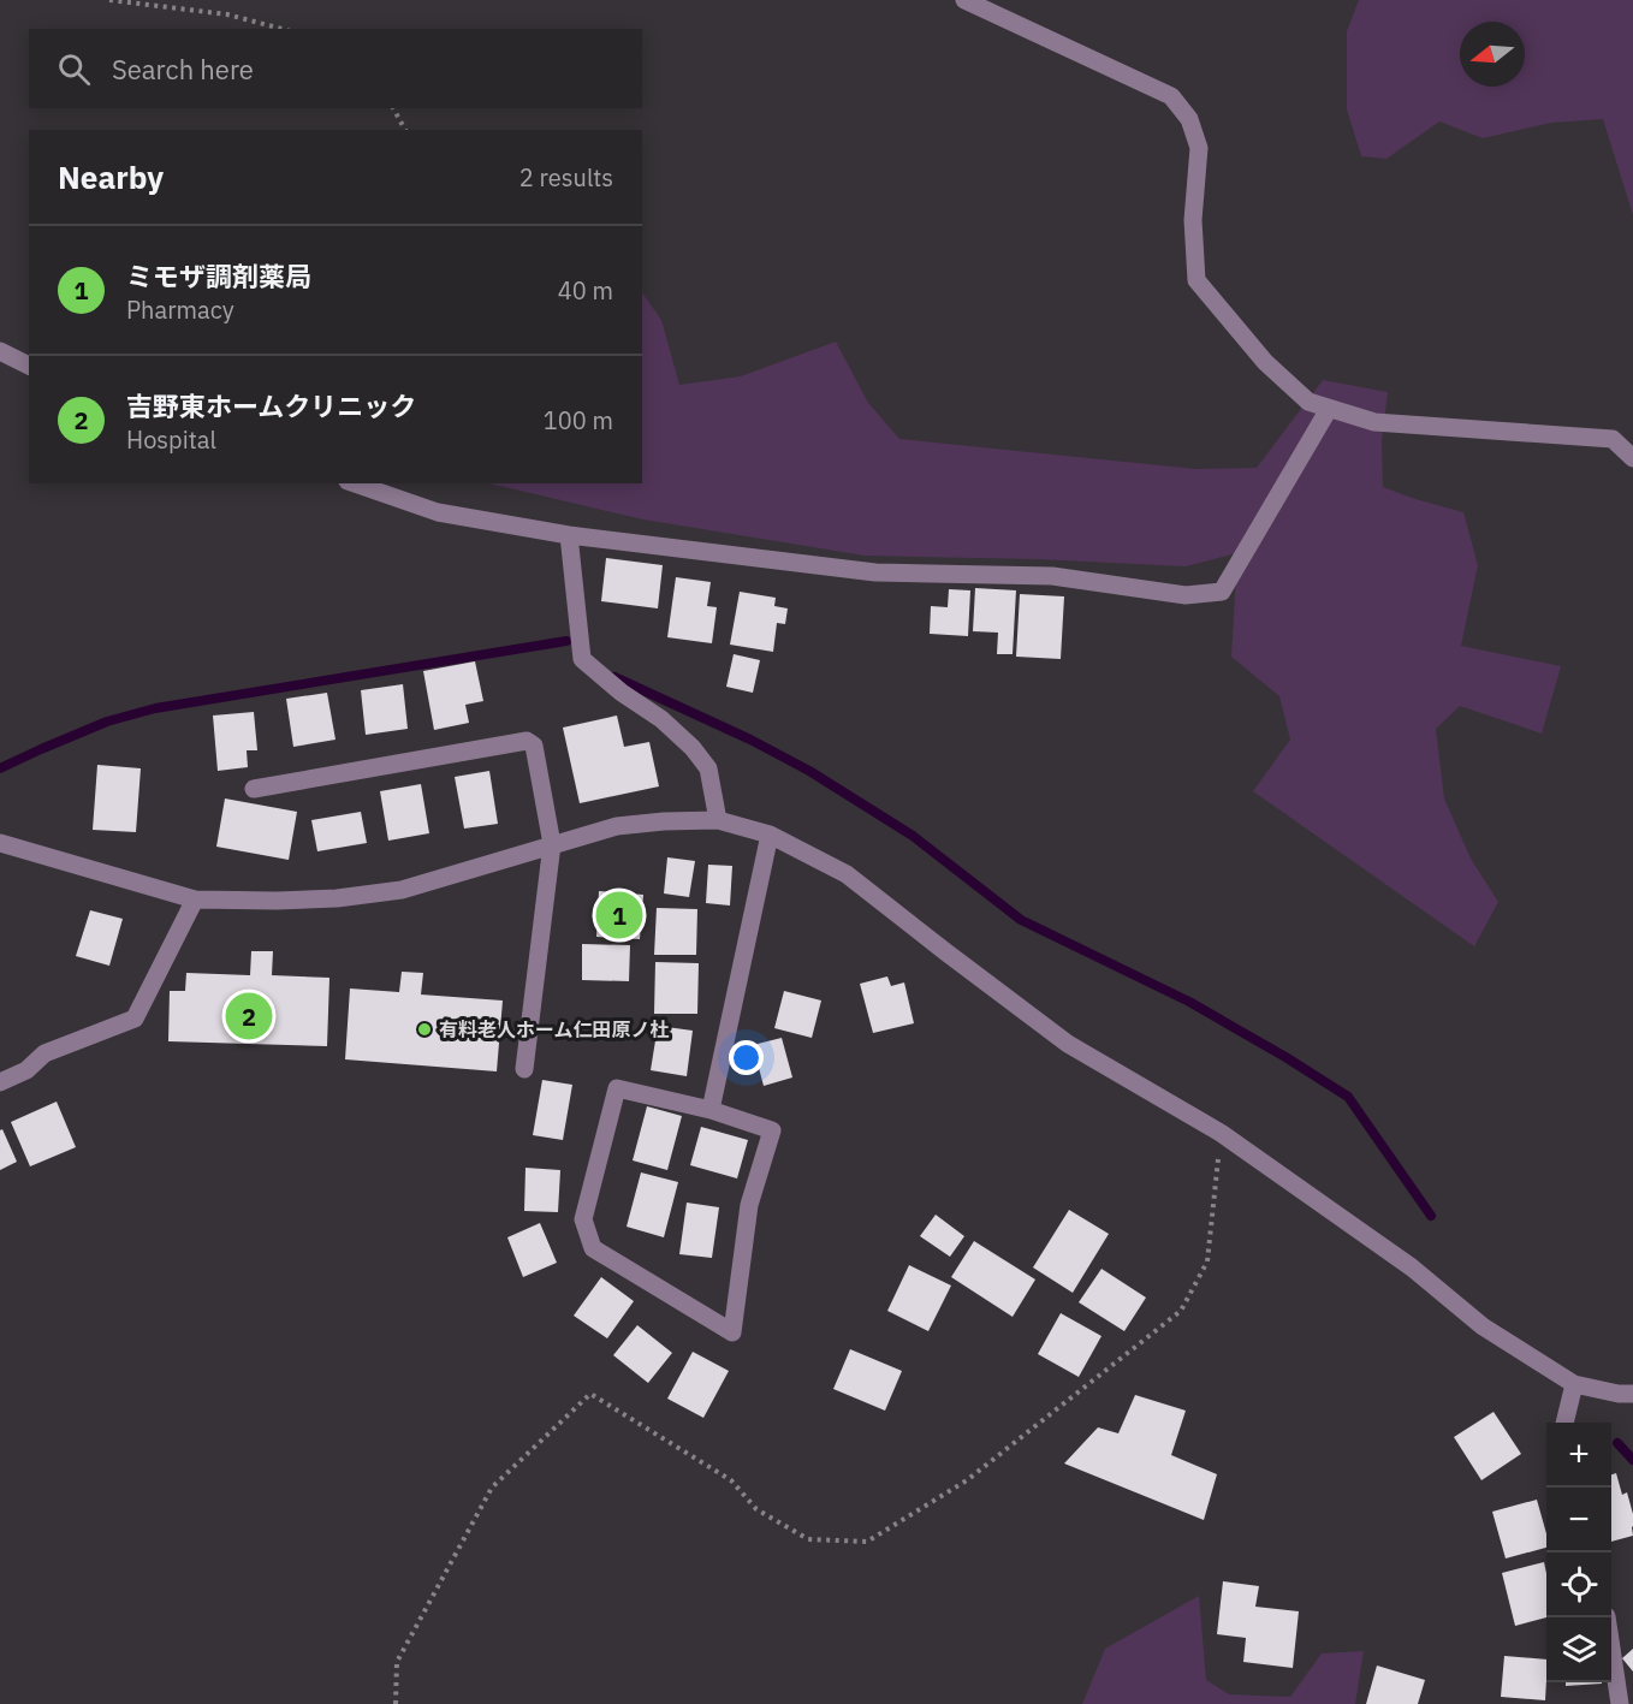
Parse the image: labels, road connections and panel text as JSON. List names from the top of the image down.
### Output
{
  "places": ["有料老人ホーム仁田原ノ杜"],
  "north": "left",
  "page": {
    "search": "Search here",
    "heading": ["Nearby", "2 results"],
    "list": [
      {
        "mark": "1",
        "name": "ミモザ調剤薬局",
        "note": "Pharmacy",
        "value": "40 m"
      },
      {
        "mark": "2",
        "name": "吉野東ホームクリニック",
        "note": "Hospital",
        "value": "100 m"
      }
    ],
    "pins": ["1", "2"],
    "map_buttons": ["+", "−"]
  }
}
